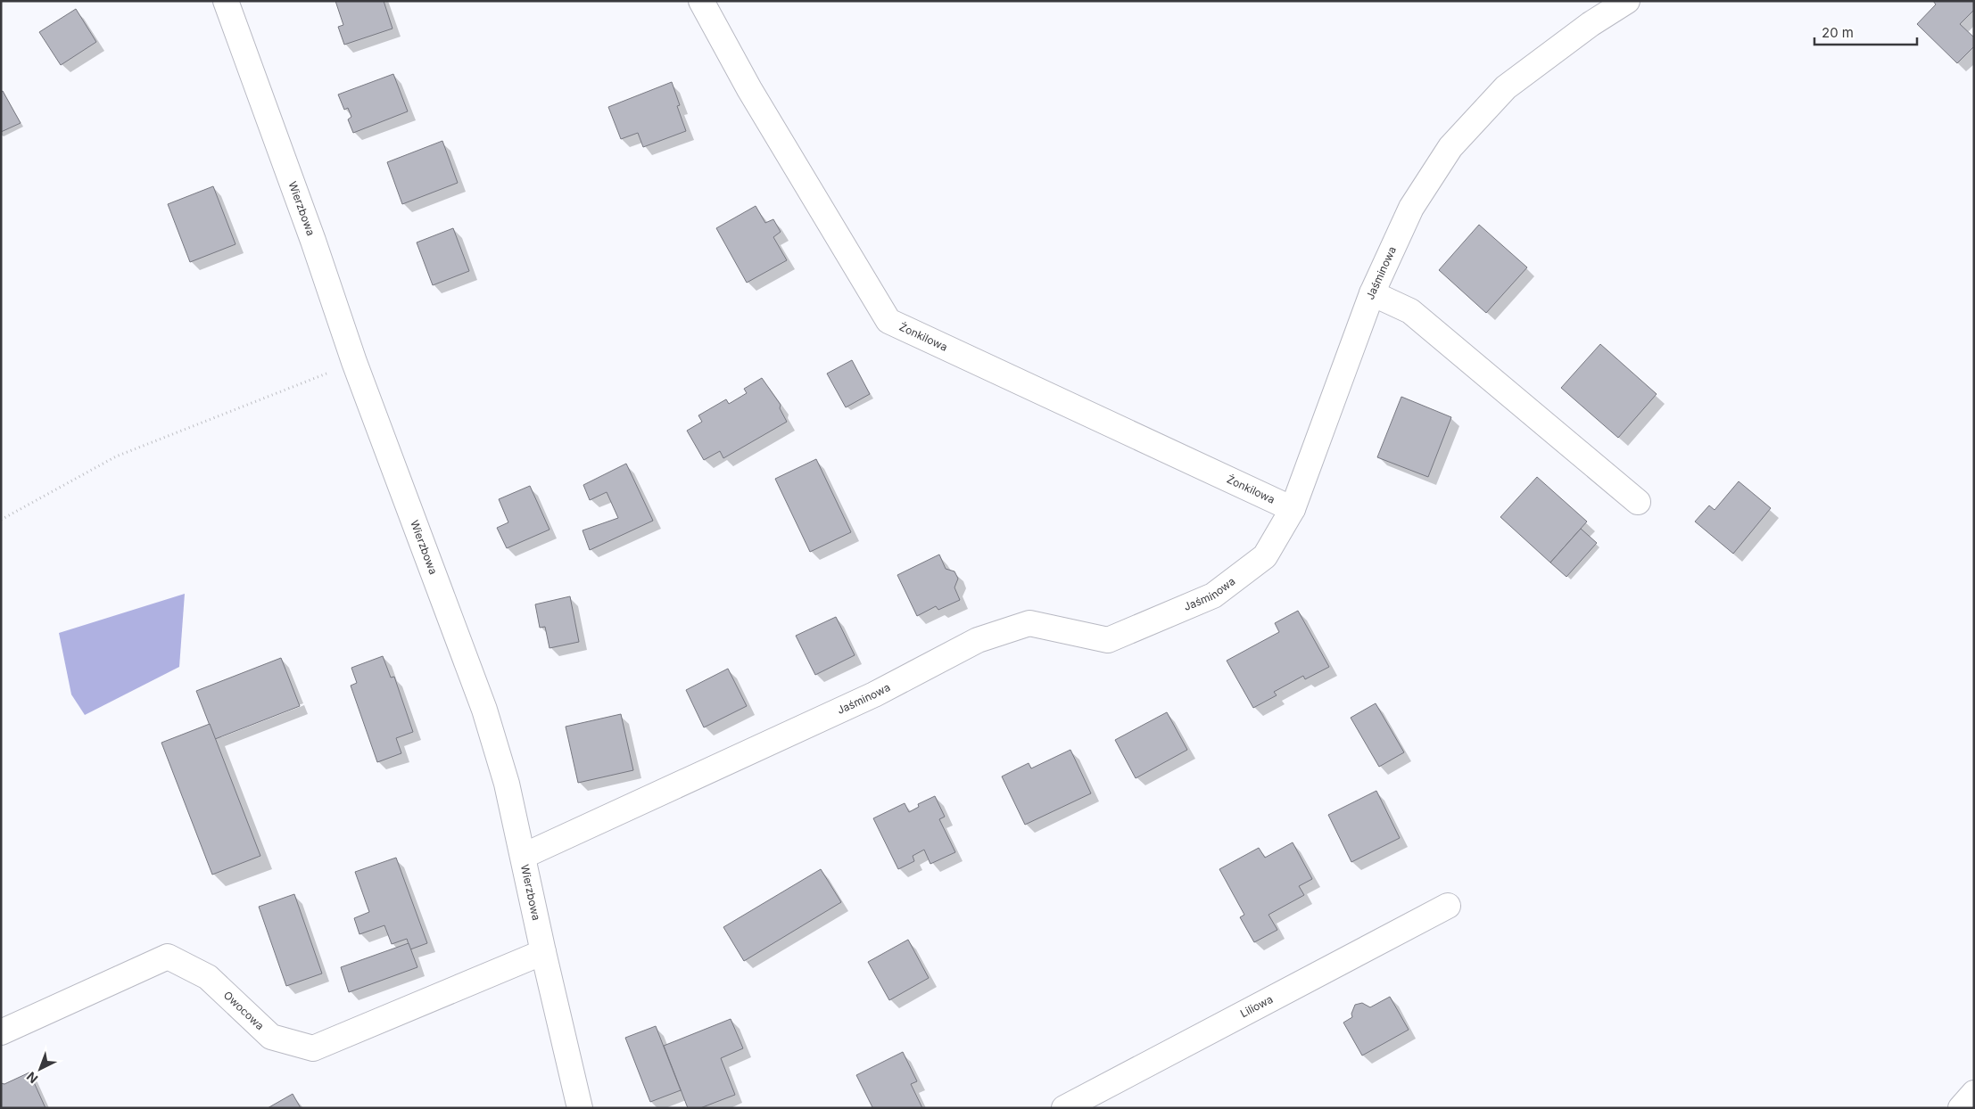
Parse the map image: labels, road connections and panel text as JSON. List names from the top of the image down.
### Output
{
  "streets": {
    "street": [
      "Wierzbowa",
      "Jaśminowa",
      "Żonkilowa",
      "Liliowa",
      "Owocowa"
    ]
  },
  "crossings": [
    ["Wierzbowa", "Jaśminowa"],
    ["Wierzbowa", "Owocowa"],
    ["Jaśminowa", "Żonkilowa"]
  ],
  "scale_bar": "20 m",
  "north": "bottom left"
}
